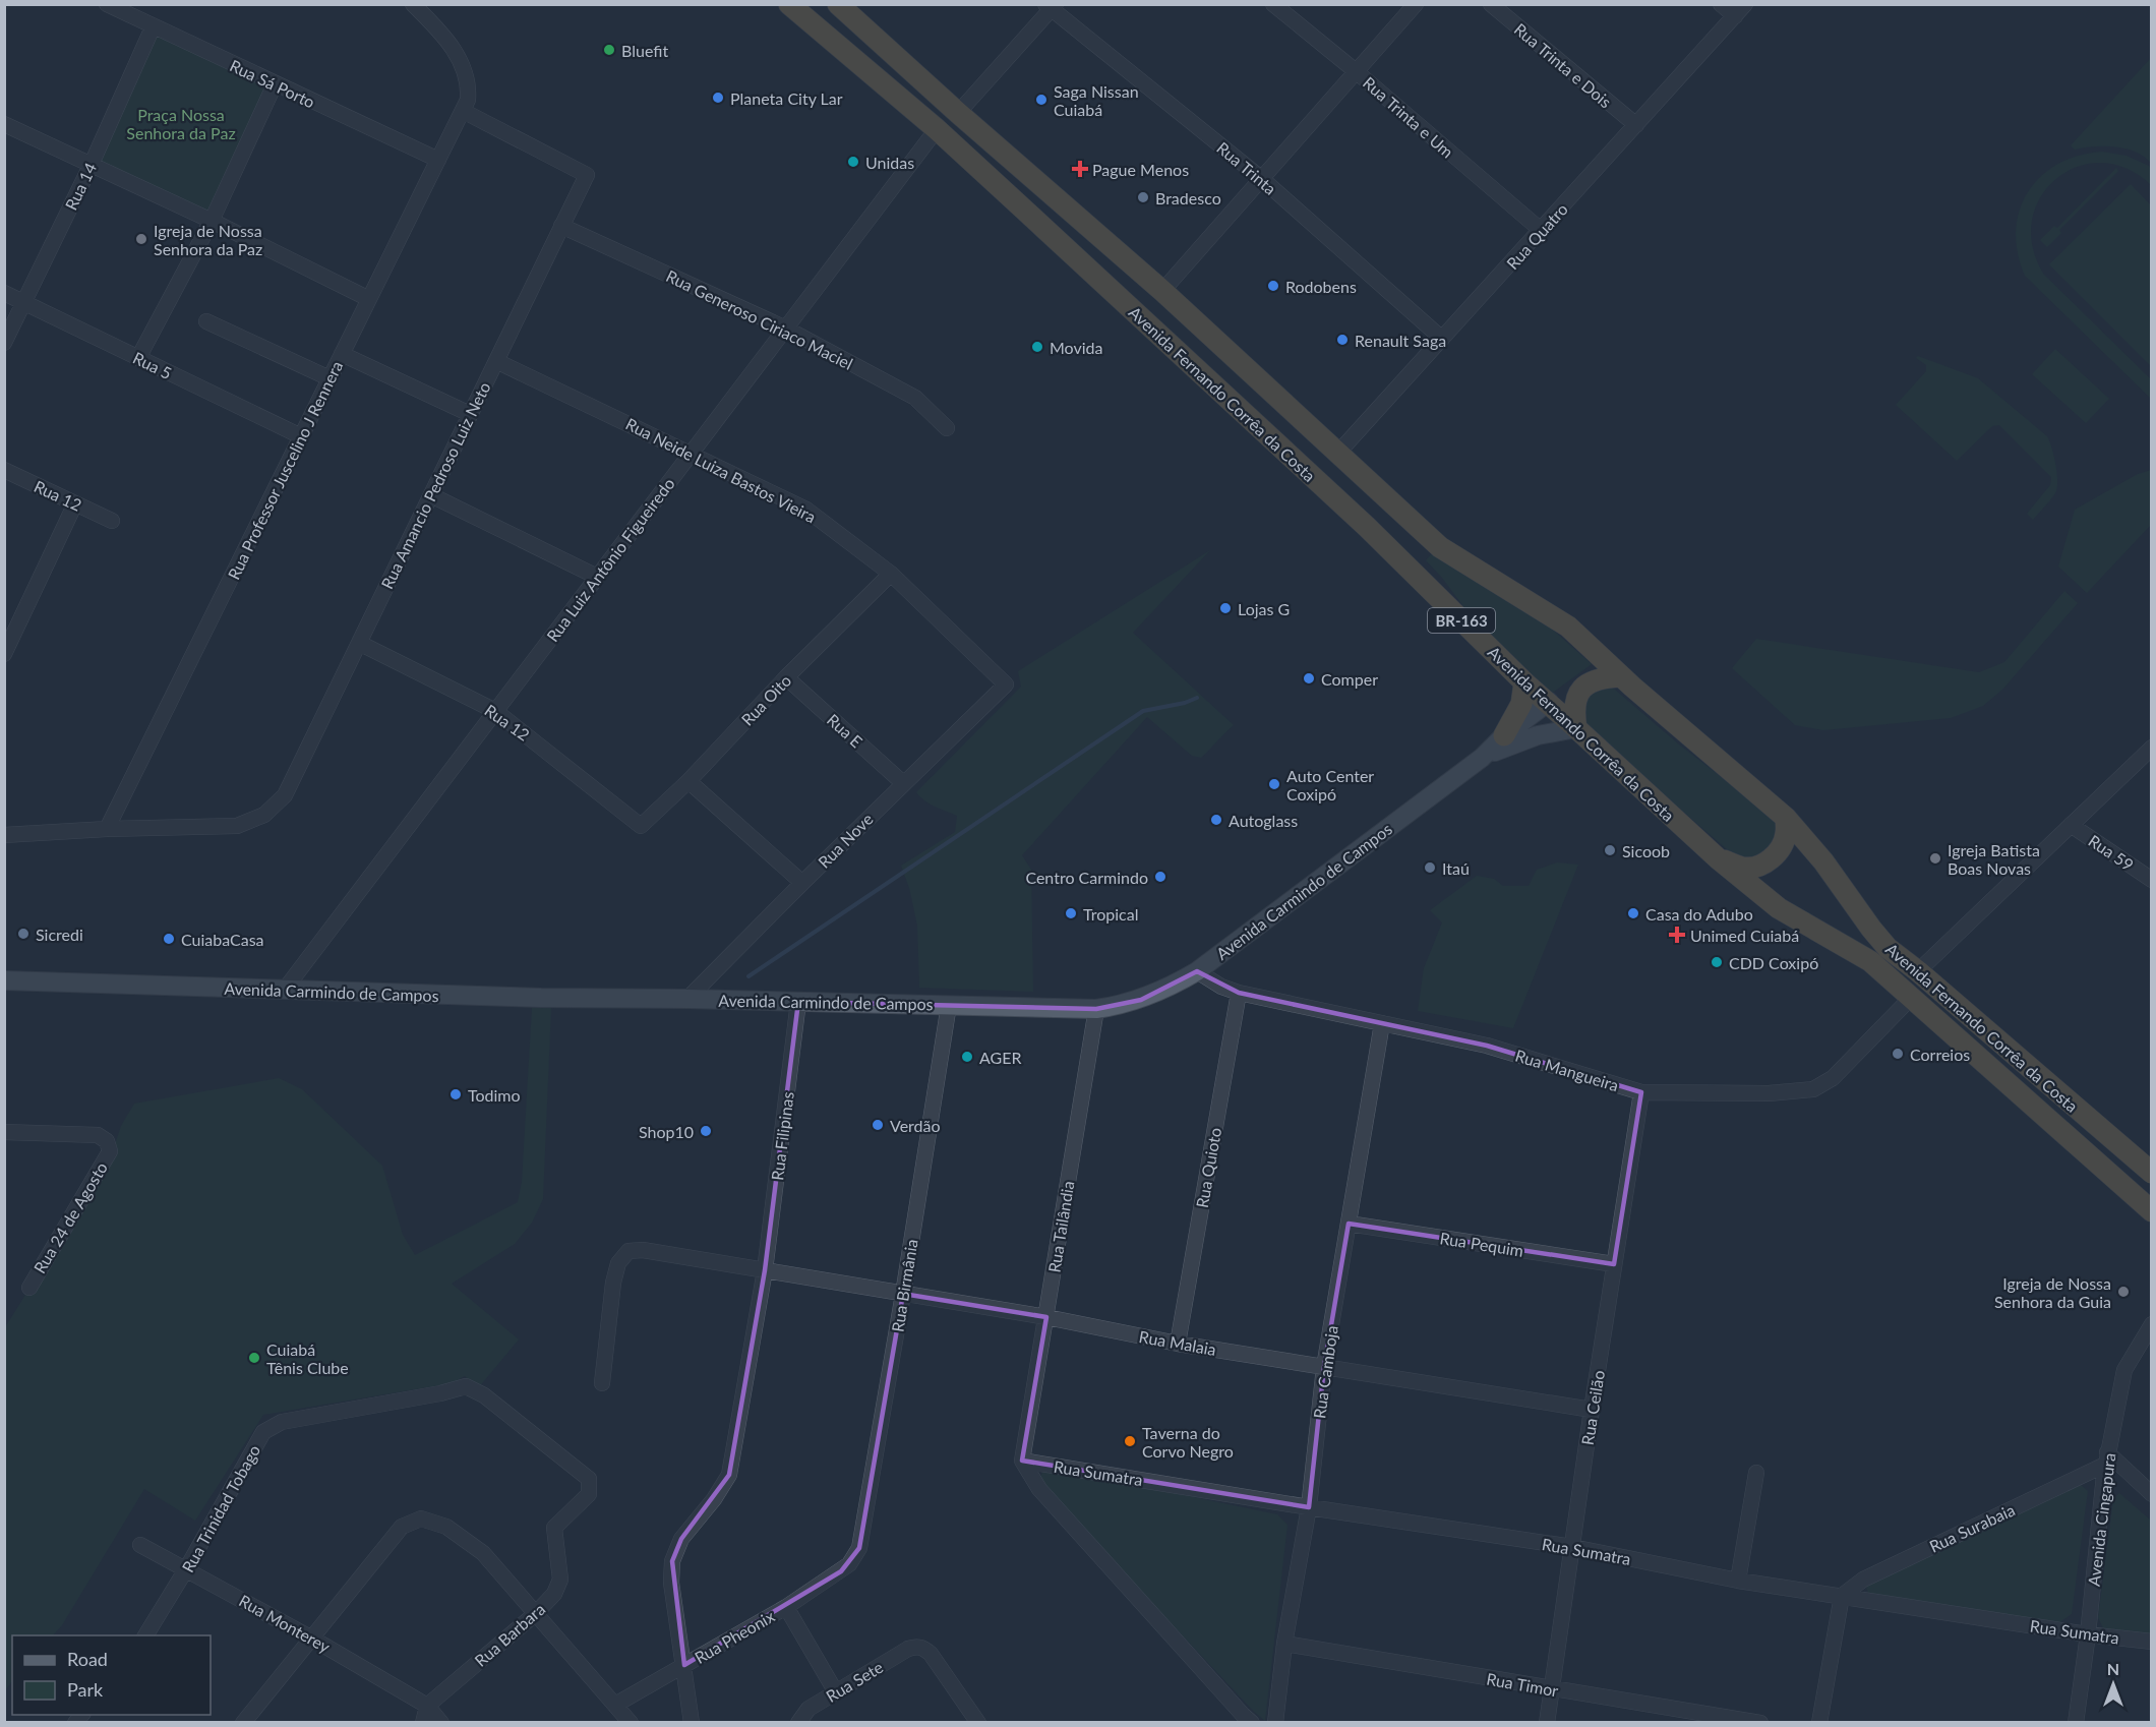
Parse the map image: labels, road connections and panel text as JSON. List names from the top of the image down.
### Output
{
  "streets": {
    "highway": ["Avenida Fernando Corrêa da Costa", "BR-163"],
    "main road": ["Avenida Carmindo de Campos"],
    "street": [
      "Rua Trinta e Dois",
      "Rua Sá Porto",
      "Rua Trinta e Um",
      "Rua Trinta",
      "Rua 14",
      "Rua Quatro",
      "Rua Generoso Ciriaco Maciel",
      "Rua 5",
      "Rua Professor Juscelino J Rennera",
      "Rua Neide Luiza Bastos Vieira",
      "Rua Amancio Pedroso Luiz Neto",
      "Rua 12",
      "Rua Luiz Antônio Figueiredo",
      "Rua Oito",
      "Rua E",
      "Rua Nove",
      "Rua 59",
      "Rua Mangueira",
      "Rua Filipinas",
      "Rua Quioto",
      "Rua 24 de Agosto",
      "Rua Tailândia",
      "Rua Pequim",
      "Rua Birmânia",
      "Rua Malaia",
      "Rua Camboja",
      "Rua Ceilão",
      "Rua Sumatra",
      "Rua Trinidad Tobago",
      "Avenida Cingapura",
      "Rua Surabaia",
      "Rua Monterey",
      "Rua Barbara",
      "Rua Pheonix",
      "Rua Sete",
      "Rua Timor"
    ]
  },
  "crossings": [
    ["Rua Trinta e Dois", "Rua Quatro"],
    ["Rua Sá Porto", "Rua 14"],
    ["Rua Sá Porto", "Rua Professor Juscelino J Rennera"],
    ["Rua Trinta e Um", "Rua Quatro"],
    ["Rua Trinta", "Rua Quatro"],
    ["Rua 14", "Rua 5"],
    ["Rua Quatro", "Avenida Fernando Corrêa da Costa"],
    ["Rua Generoso Ciriaco Maciel", "Rua Amancio Pedroso Luiz Neto"],
    ["Rua Generoso Ciriaco Maciel", "Rua Luiz Antônio Figueiredo"],
    ["Rua 5", "Rua Professor Juscelino J Rennera"],
    ["Avenida Fernando Corrêa da Costa", "Rua Luiz Antônio Figueiredo"],
    ["Avenida Fernando Corrêa da Costa", "Avenida Carmindo de Campos"],
    ["Avenida Fernando Corrêa da Costa", "Rua Mangueira"],
    ["Rua Professor Juscelino J Rennera", "Rua Amancio Pedroso Luiz Neto"],
    ["Rua Neide Luiza Bastos Vieira", "Rua Amancio Pedroso Luiz Neto"],
    ["Rua Neide Luiza Bastos Vieira", "Rua Luiz Antônio Figueiredo"],
    ["Rua Neide Luiza Bastos Vieira", "Rua Oito"],
    ["Rua Neide Luiza Bastos Vieira", "Rua Nove"],
    ["Rua Amancio Pedroso Luiz Neto", "Rua 12"],
    ["Rua 12", "Rua Luiz Antônio Figueiredo"],
    ["Rua 12", "Rua Oito"],
    ["Rua Luiz Antônio Figueiredo", "Avenida Carmindo de Campos"],
    ["Rua Oito", "Rua E"],
    ["Rua E", "Rua Nove"],
    ["Rua Nove", "Avenida Carmindo de Campos"],
    ["Avenida Carmindo de Campos", "Rua Mangueira"],
    ["Avenida Carmindo de Campos", "Rua Filipinas"],
    ["Avenida Carmindo de Campos", "Rua Tailândia"],
    ["Avenida Carmindo de Campos", "Rua Birmânia"],
    ["Rua Mangueira", "Rua Quioto"],
    ["Rua Mangueira", "Rua Camboja"],
    ["Rua Mangueira", "Rua Ceilão"],
    ["Rua Filipinas", "Rua Malaia"],
    ["Rua Filipinas", "Rua Pheonix"],
    ["Rua Quioto", "Rua Malaia"],
    ["Rua Tailândia", "Rua Malaia"],
    ["Rua Tailândia", "Rua Sumatra"],
    ["Rua Pequim", "Rua Camboja"],
    ["Rua Pequim", "Rua Ceilão"],
    ["Rua Birmânia", "Rua Malaia"],
    ["Rua Birmânia", "Rua Pheonix"],
    ["Rua Malaia", "Rua Camboja"],
    ["Rua Malaia", "Rua Ceilão"],
    ["Rua Camboja", "Rua Sumatra"],
    ["Rua Camboja", "Rua Timor"],
    ["Rua Ceilão", "Rua Sumatra"],
    ["Rua Ceilão", "Rua Timor"],
    ["Rua Sumatra", "Avenida Cingapura"],
    ["Rua Sumatra", "Rua Surabaia"],
    ["Rua Trinidad Tobago", "Rua Monterey"],
    ["Rua Trinidad Tobago", "Rua Barbara"],
    ["Avenida Cingapura", "Rua Surabaia"],
    ["Rua Monterey", "Rua Barbara"]
  ],
  "parks": ["Praça Nossa Senhora da Paz"],
  "places": {
    "other": [
      "Bluefit",
      "Planeta City Lar",
      "Saga Nissan Cuiabá",
      "Unidas",
      "Bradesco",
      "Igreja de Nossa Senhora da Paz",
      "Rodobens",
      "Renault Saga",
      "Movida",
      "Lojas G",
      "Comper",
      "Auto Center Coxipó",
      "Autoglass",
      "Sicoob",
      "Igreja Batista Boas Novas",
      "Itaú",
      "Centro Carmindo",
      "Tropical",
      "Casa do Adubo",
      "Sicredi",
      "CuiabaCasa",
      "CDD Coxipó",
      "Correios",
      "AGER",
      "Todimo",
      "Verdão",
      "Shop10",
      "Igreja de Nossa Senhora da Guia",
      "Cuiabá Tênis Clube",
      "Taverna do Corvo Negro"
    ],
    "health": ["Pague Menos", "Unimed Cuiabá"]
  },
  "legend": ["Road", "Park"],
  "north": "top"
}
